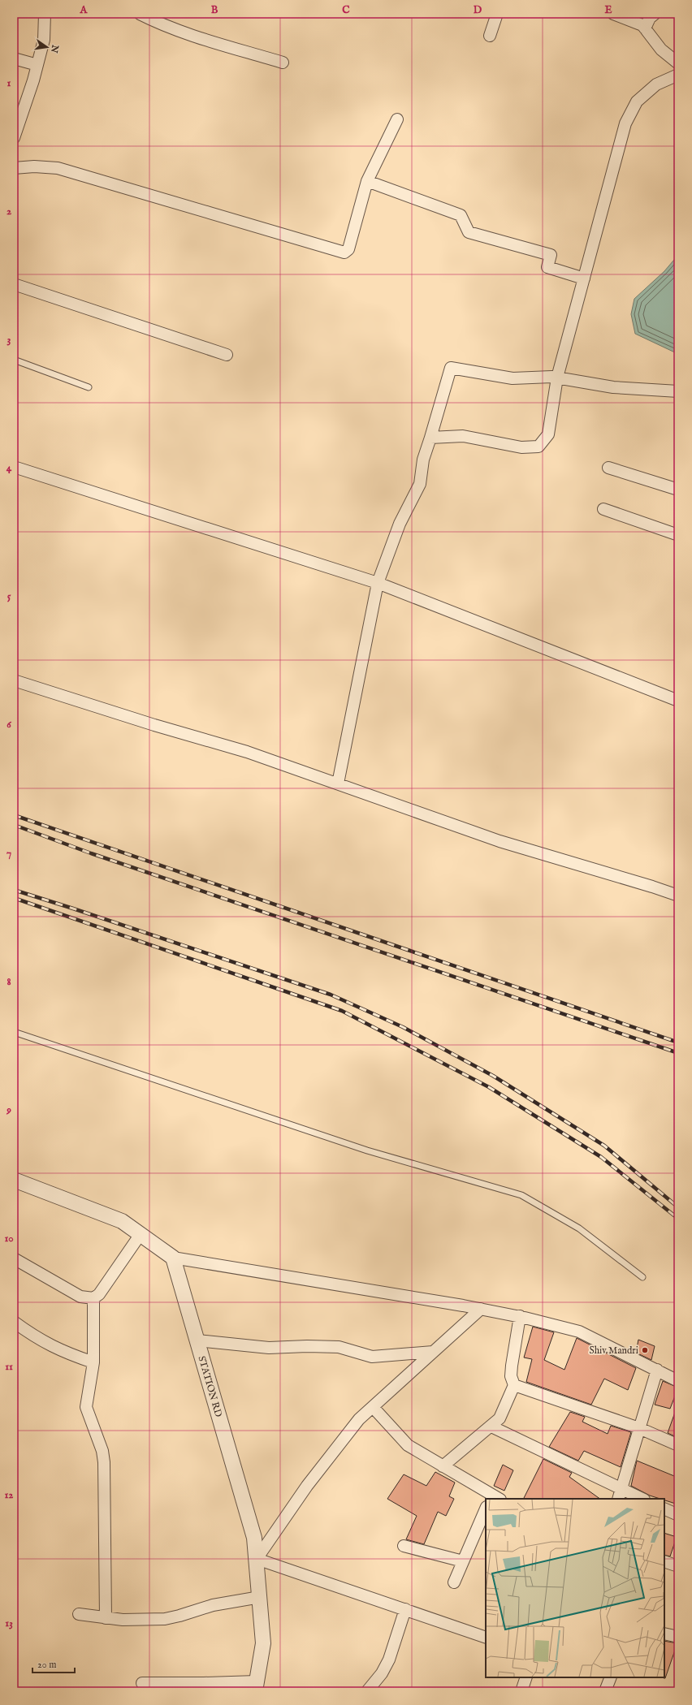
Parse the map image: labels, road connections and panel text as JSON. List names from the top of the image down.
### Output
{
  "streets": {
    "street": ["STATION RD"]
  },
  "places": ["Shiv Mandri"],
  "scale_bar": "20 m",
  "north": "right",
  "grid": {
    "columns": [
      "A",
      "B",
      "C",
      "D",
      "E"
    ],
    "rows": [
      "1",
      "2",
      "3",
      "4",
      "5",
      "6",
      "7",
      "8",
      "9",
      "10",
      "11",
      "12",
      "13"
    ]
  }
}
